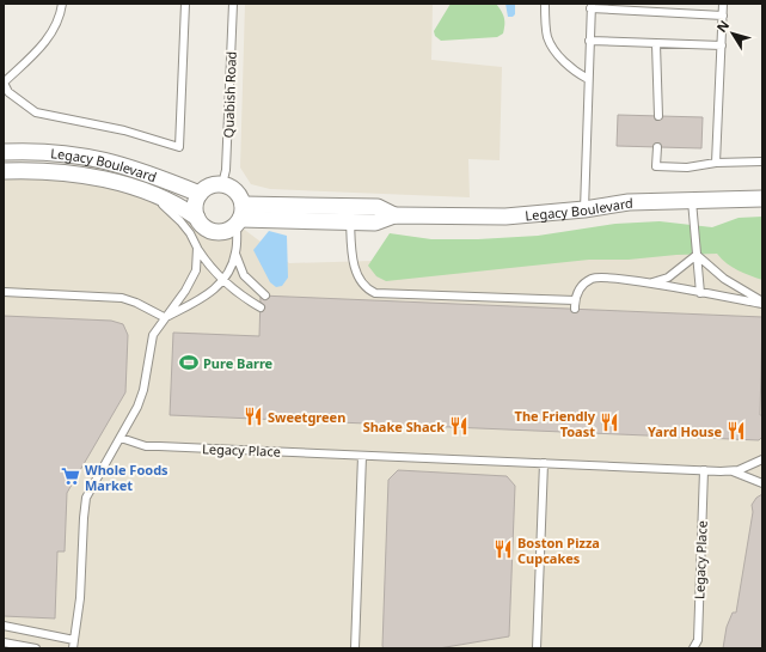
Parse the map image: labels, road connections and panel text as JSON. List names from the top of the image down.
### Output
{
  "streets": {
    "street": ["Legacy Boulevard"],
    "lane": ["Quabish Road", "Legacy Place"]
  },
  "crossings": [
    ["Quabish Road", "Legacy Boulevard"]
  ],
  "places": {
    "sports": ["Pure Barre"],
    "restaurant": [
      "Sweetgreen",
      "The Friendly Toast",
      "Shake Shack",
      "Yard House",
      "Boston Pizza Cupcakes"
    ],
    "supermarket": ["Whole Foods Market"]
  },
  "north": "top left"
}
